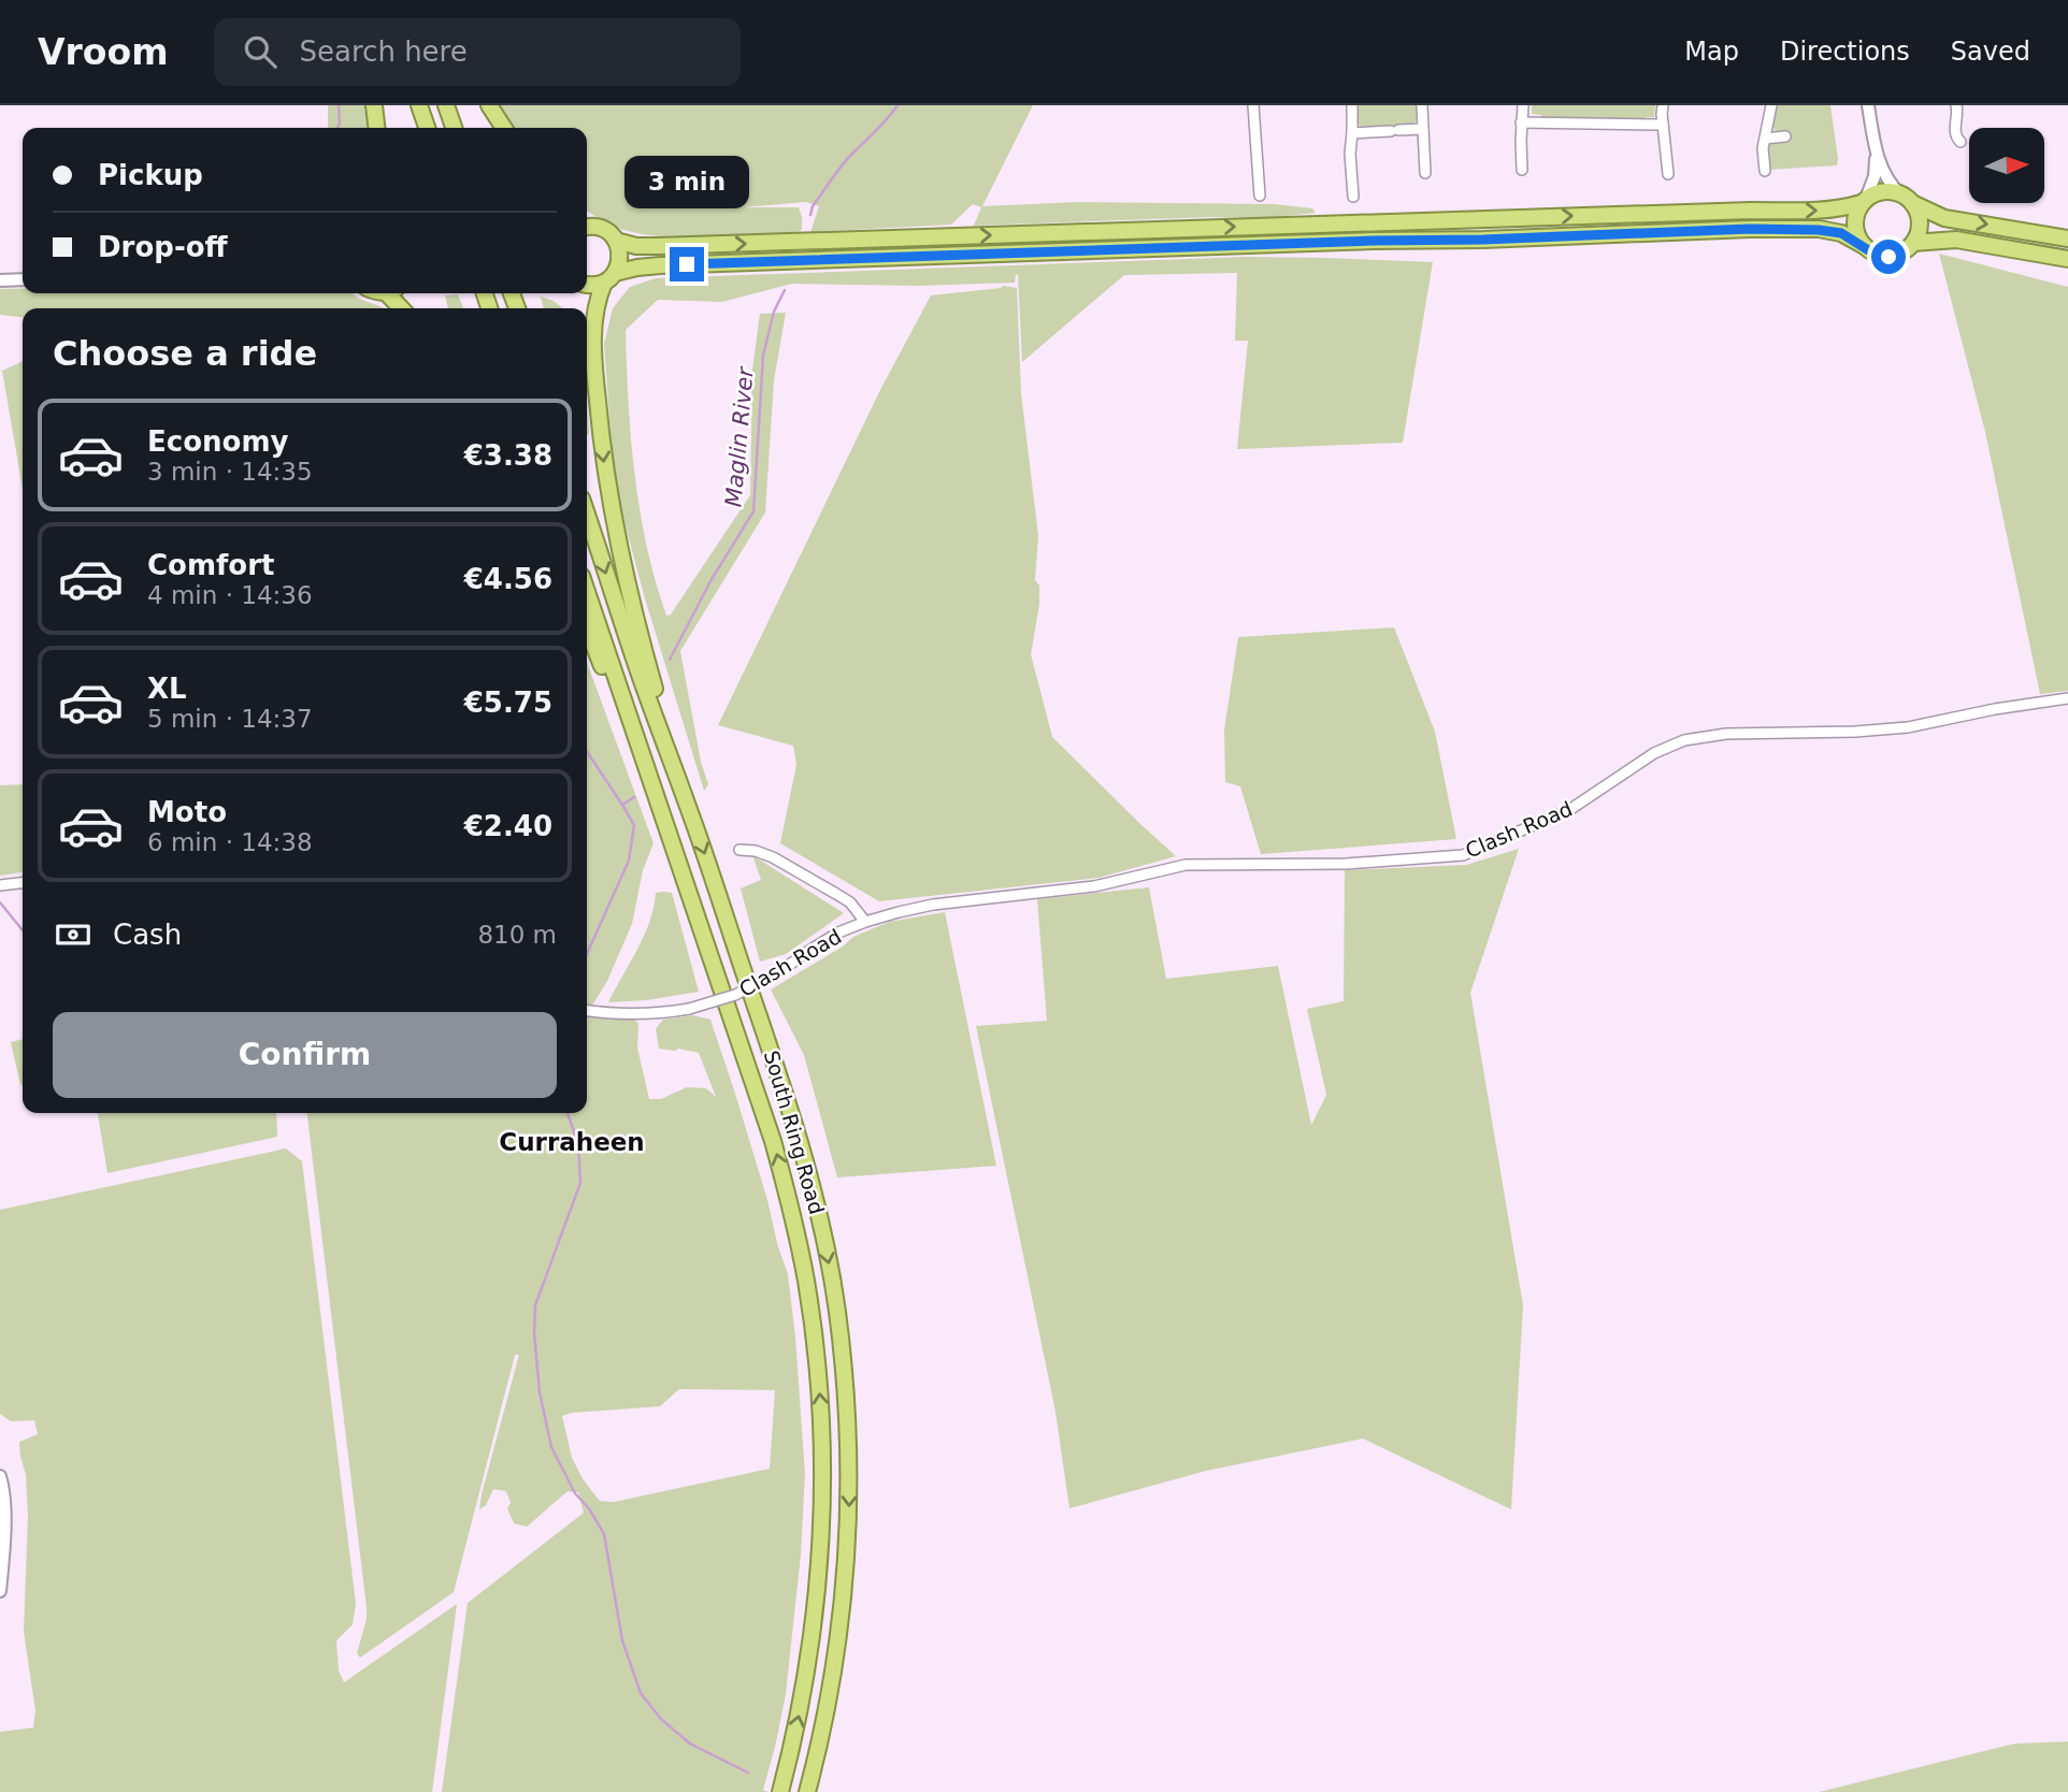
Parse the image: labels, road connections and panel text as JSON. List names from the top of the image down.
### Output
{
  "streets": {
    "highway": ["South Ring Road"],
    "street": ["Clash Road"]
  },
  "districts": ["Curraheen"],
  "water": ["Maglin River"],
  "north": "right",
  "page": {
    "header": "Vroom",
    "search": "Search here",
    "nav": ["Map", "Directions", "Saved"],
    "banner": ["Pickup", "Drop-off"],
    "bubble": "3 min",
    "heading": "Choose a ride",
    "list": [
      {
        "name": "Economy",
        "note": "3 min · 14:35",
        "value": "€3.38"
      },
      {
        "name": "Comfort",
        "note": "4 min · 14:36",
        "value": "€4.56"
      },
      {
        "name": "XL",
        "note": "5 min · 14:37",
        "value": "€5.75"
      },
      {
        "name": "Moto",
        "note": "6 min · 14:38",
        "value": "€2.40"
      }
    ],
    "pay": ["Cash", "810 m"],
    "buttons": "Confirm"
  }
}
